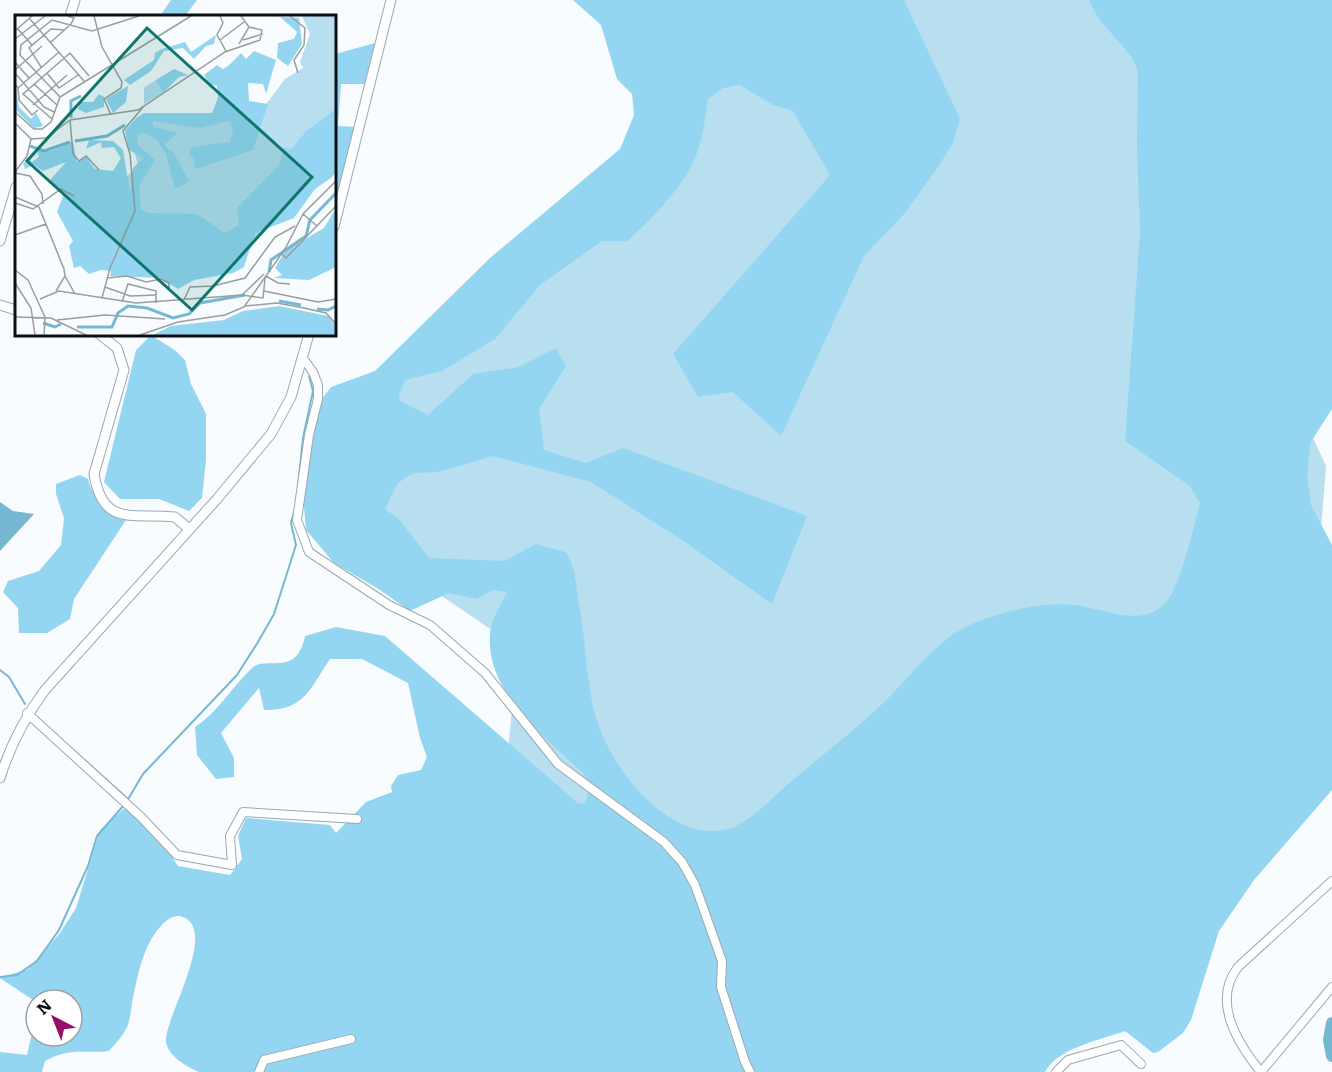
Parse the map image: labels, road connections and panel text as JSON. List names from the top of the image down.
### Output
{
  "north": "top left"
}
